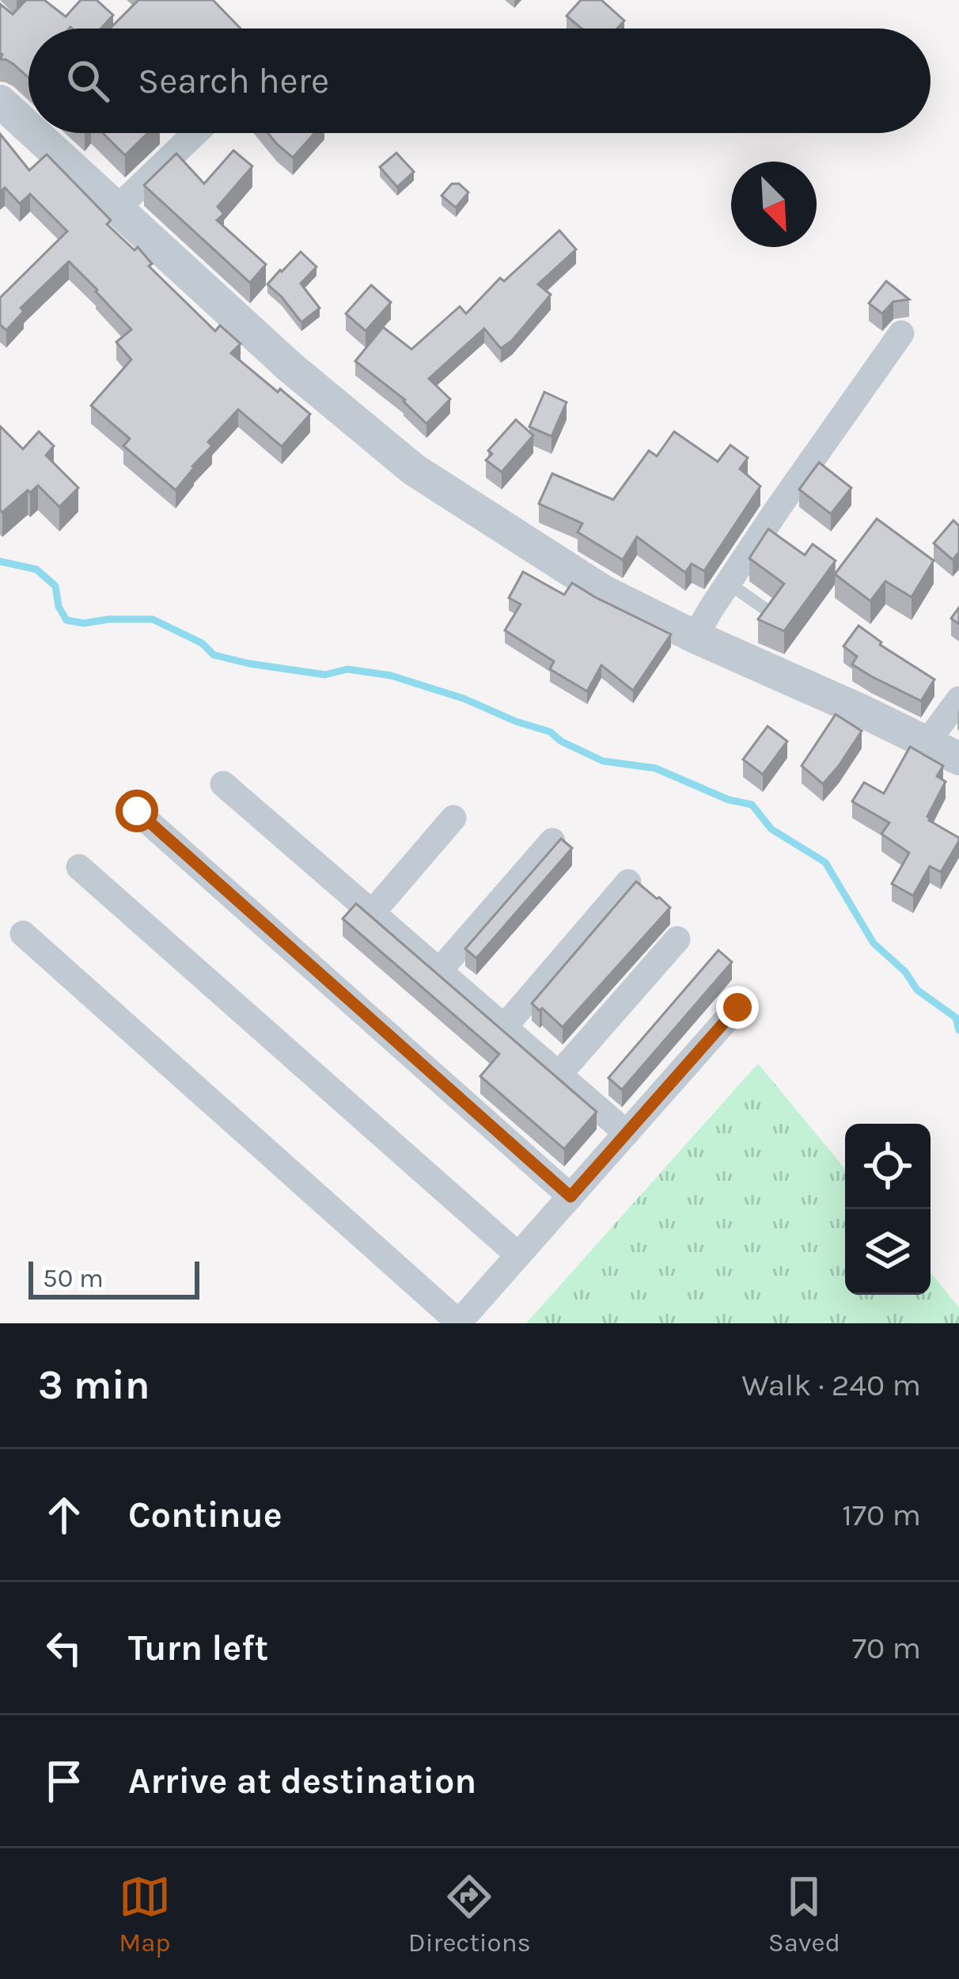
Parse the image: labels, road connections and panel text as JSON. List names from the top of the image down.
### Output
{
  "scale_bar": "50 m",
  "north": "bottom right",
  "page": {
    "search": "Search here",
    "scale": "50 m",
    "heading": ["3 min", "Walk · 240 m"],
    "list": [
      ["Continue", "170 m"],
      ["Turn left", "70 m"],
      "Arrive at destination"
    ],
    "nav": ["Map", "Directions", "Saved"]
  }
}
